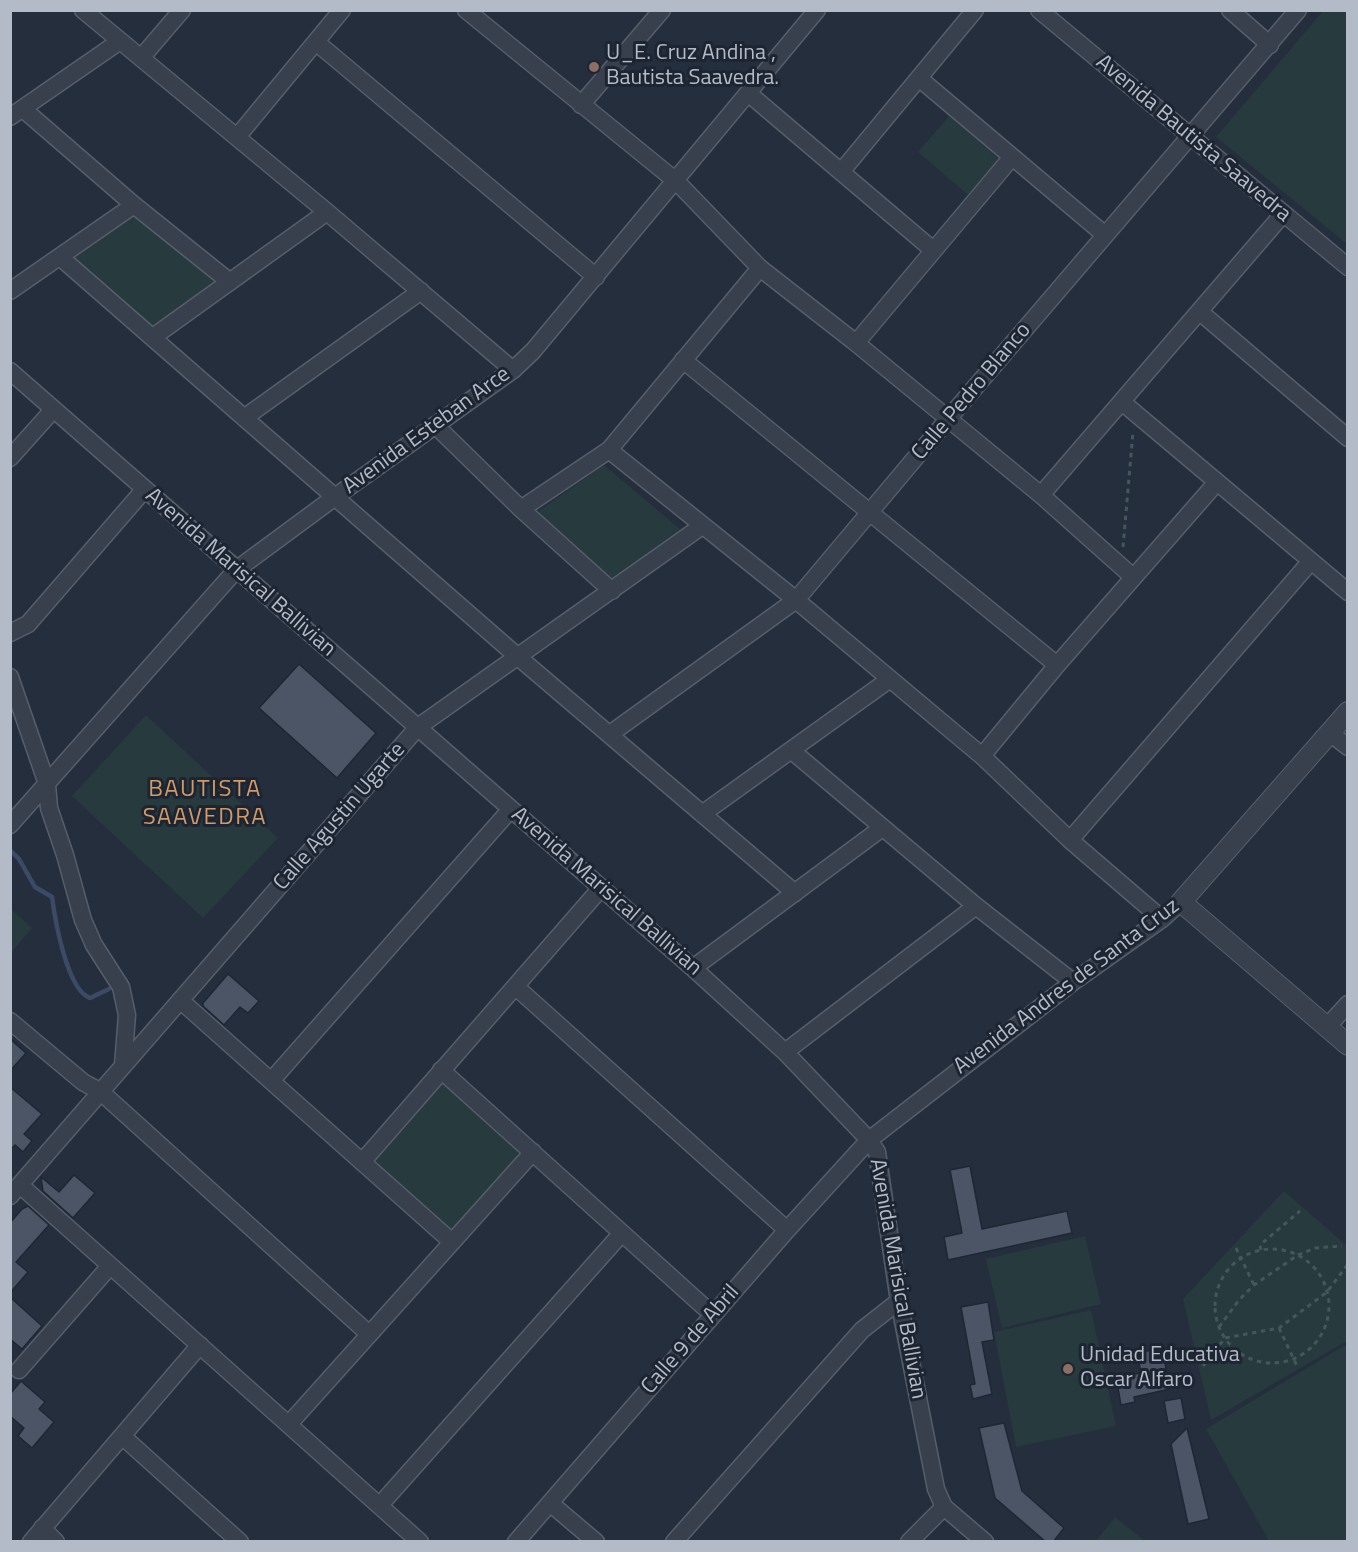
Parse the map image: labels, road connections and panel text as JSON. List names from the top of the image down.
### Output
{
  "streets": {
    "street": [
      "Avenida Bautista Saavedra",
      "Calle Pedro Blanco",
      "Avenida Esteban Arce",
      "Avenida Marisical Ballivian",
      "Calle Agustin Ugarte",
      "Avenida Andres de Santa Cruz",
      "Calle 9 de Abril"
    ]
  },
  "crossings": [
    ["Avenida Bautista Saavedra", "Calle Pedro Blanco"],
    ["Avenida Esteban Arce", "Avenida Marisical Ballivian"],
    ["Avenida Marisical Ballivian", "Calle Agustin Ugarte"],
    ["Avenida Marisical Ballivian", "Avenida Andres de Santa Cruz"],
    ["Avenida Marisical Ballivian", "Calle 9 de Abril"],
    ["Avenida Andres de Santa Cruz", "Calle 9 de Abril"]
  ],
  "districts": ["BAUTISTA SAAVEDRA"],
  "places": ["U_E. Cruz Andina , Bautista Saavedra.", "Unidad Educativa Oscar Alfaro"]
}
